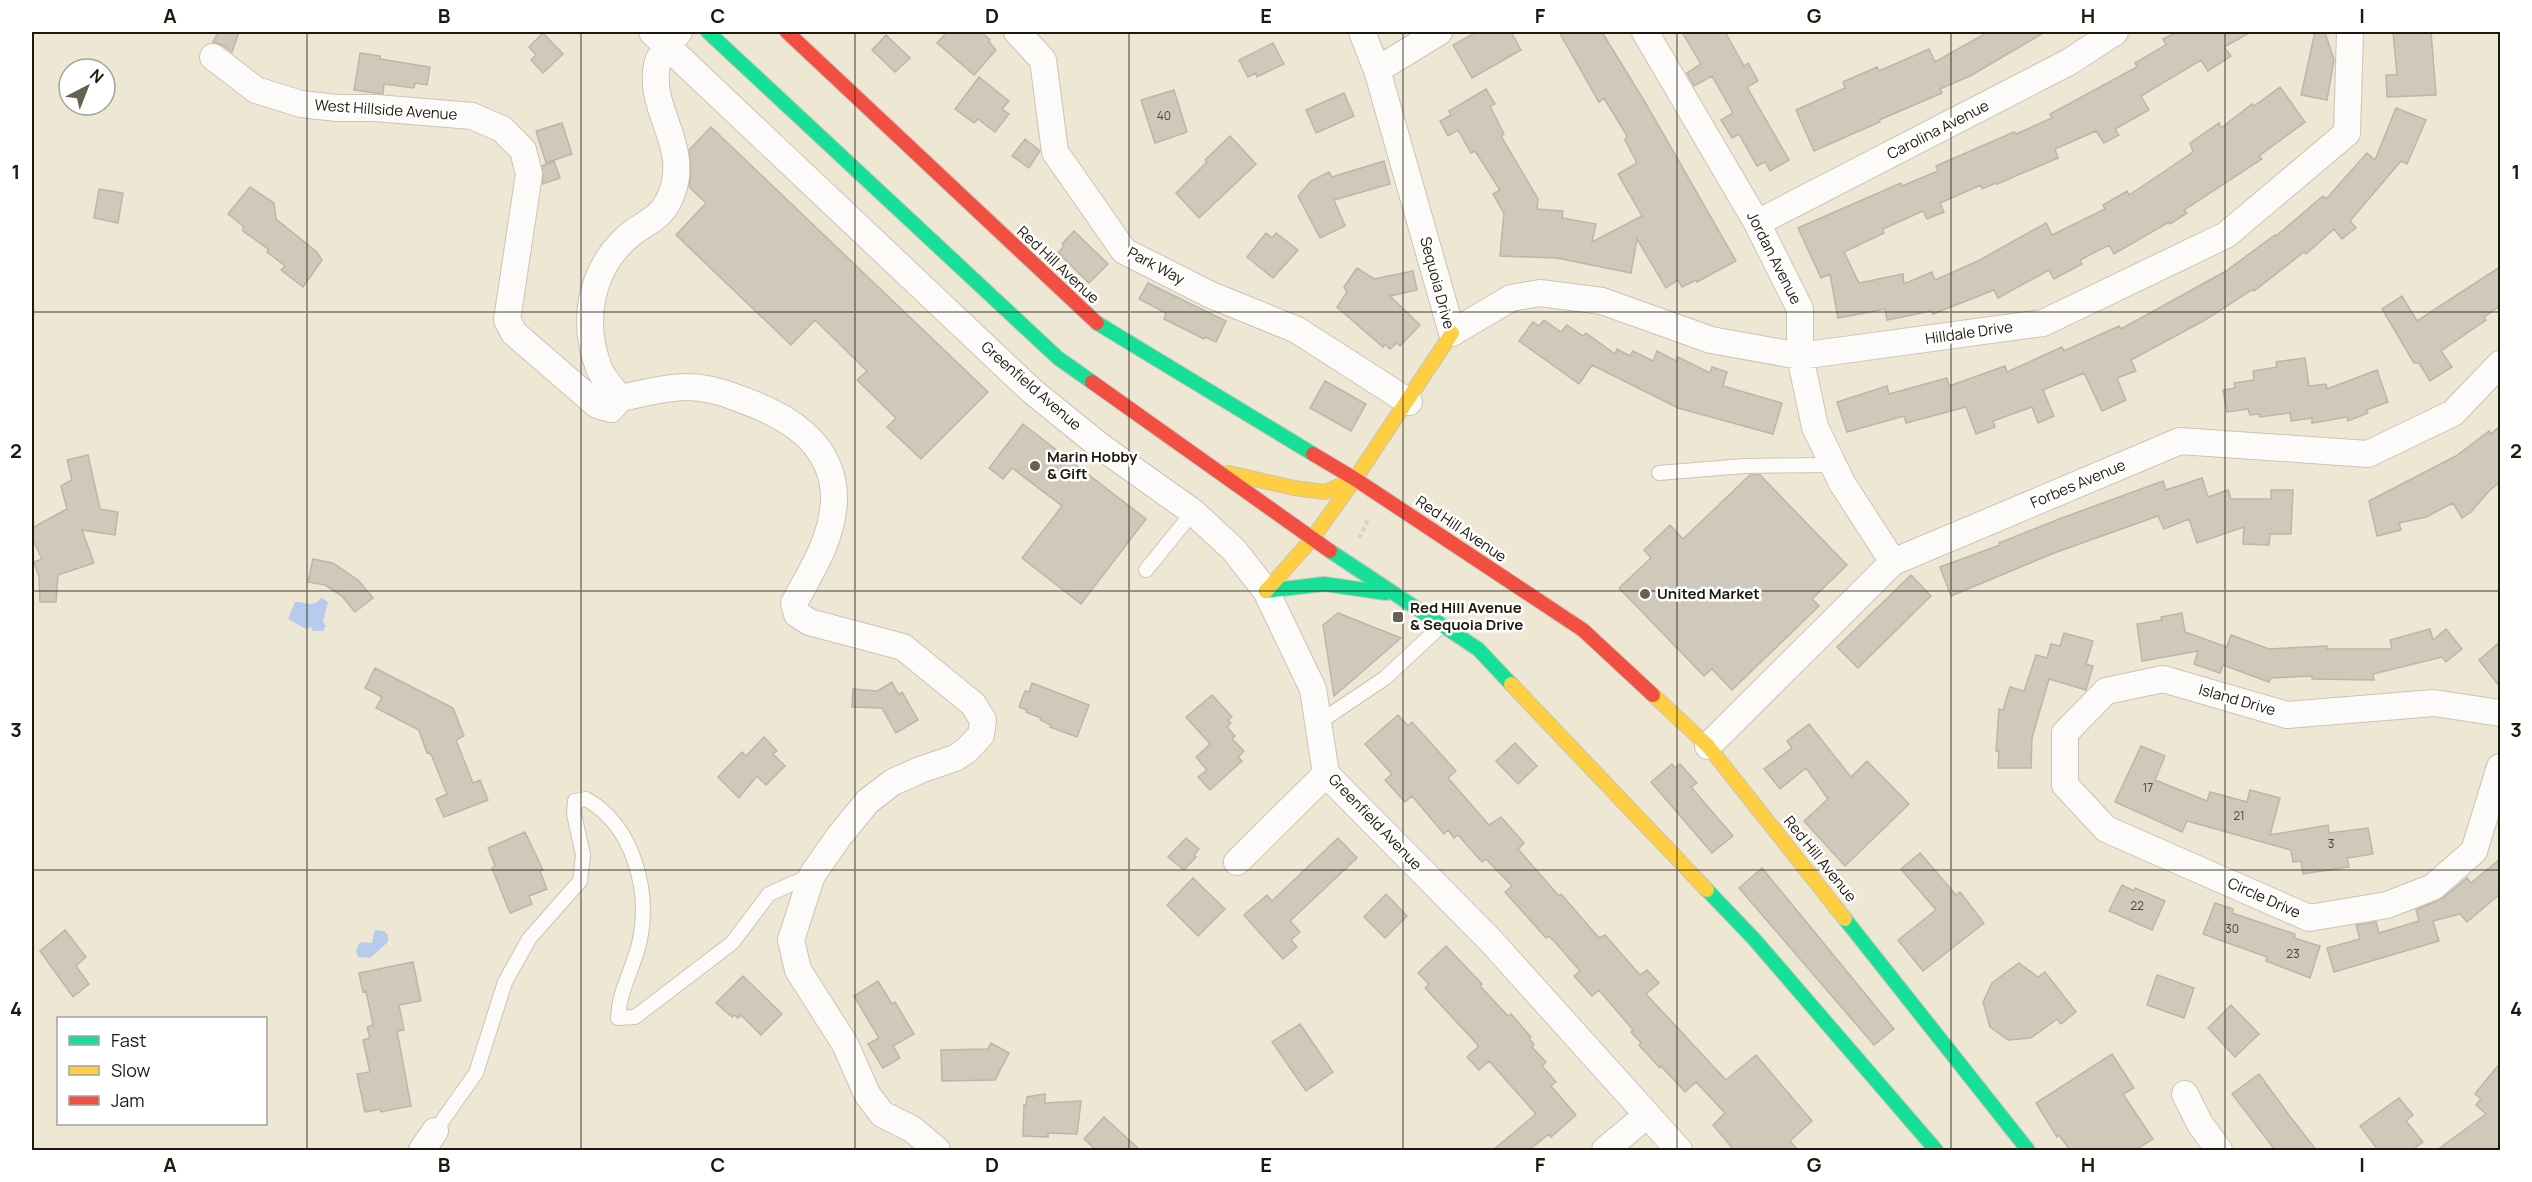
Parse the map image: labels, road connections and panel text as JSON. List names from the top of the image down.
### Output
{
  "streets": {
    "main road": ["Red Hill Avenue", "Sequoia Drive"],
    "street": [
      "West Hillside Avenue",
      "Carolina Avenue",
      "Jordan Avenue",
      "Park Way",
      "Hilldale Drive",
      "Greenfield Avenue",
      "Forbes Avenue",
      "Island Drive",
      "Circle Drive"
    ]
  },
  "crossings": [
    ["Carolina Avenue", "Jordan Avenue"],
    ["Jordan Avenue", "Hilldale Drive"],
    ["Jordan Avenue", "Forbes Avenue"],
    ["Red Hill Avenue", "Sequoia Drive"],
    ["Red Hill Avenue", "Forbes Avenue"],
    ["Park Way", "Sequoia Drive"],
    ["Sequoia Drive", "Hilldale Drive"],
    ["Sequoia Drive", "Greenfield Avenue"],
    ["Island Drive", "Circle Drive"]
  ],
  "places": {
    "other": ["Marin Hobby & Gift", "United Market"],
    "transit": ["Red Hill Avenue & Sequoia Drive"]
  },
  "house_numbers": [
    "40",
    "17",
    "21",
    "3",
    "22",
    "30",
    "23"
  ],
  "legend": ["Fast", "Slow", "Jam"],
  "north": "top right",
  "grid": {
    "columns": [
      "A",
      "B",
      "C",
      "D",
      "E",
      "F",
      "G",
      "H",
      "I"
    ],
    "rows": [
      "1",
      "2",
      "3",
      "4"
    ]
  }
}
